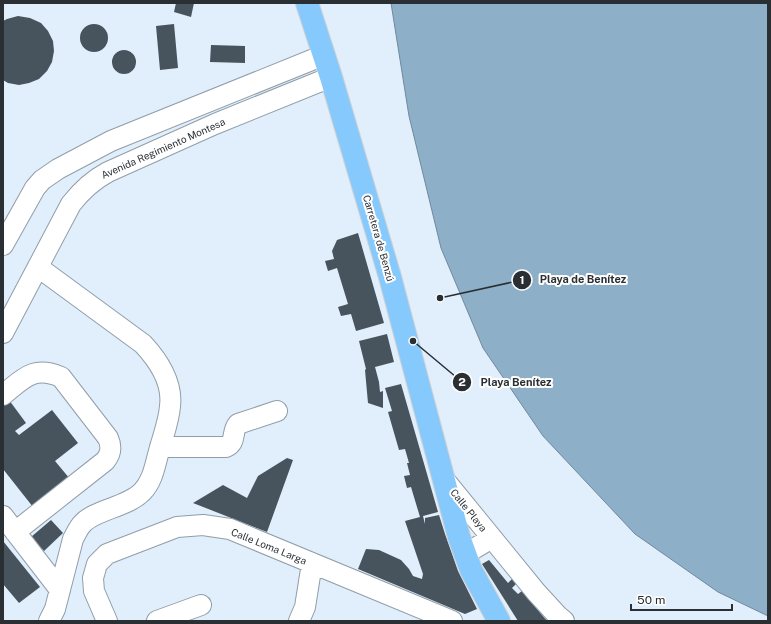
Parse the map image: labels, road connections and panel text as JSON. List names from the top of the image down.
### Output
{
  "streets": {
    "highway": ["Carretera de Benzú"],
    "street": ["Avenida Regimiento Montesa", "Calle Playa", "Calle Loma Larga"]
  },
  "crossings": [
    ["Avenida Regimiento Montesa", "Carretera de Benzú"],
    ["Carretera de Benzú", "Calle Playa"]
  ],
  "places": ["Playa de Benítez", "Playa Benítez"],
  "scale_bar": "50 m"
}
